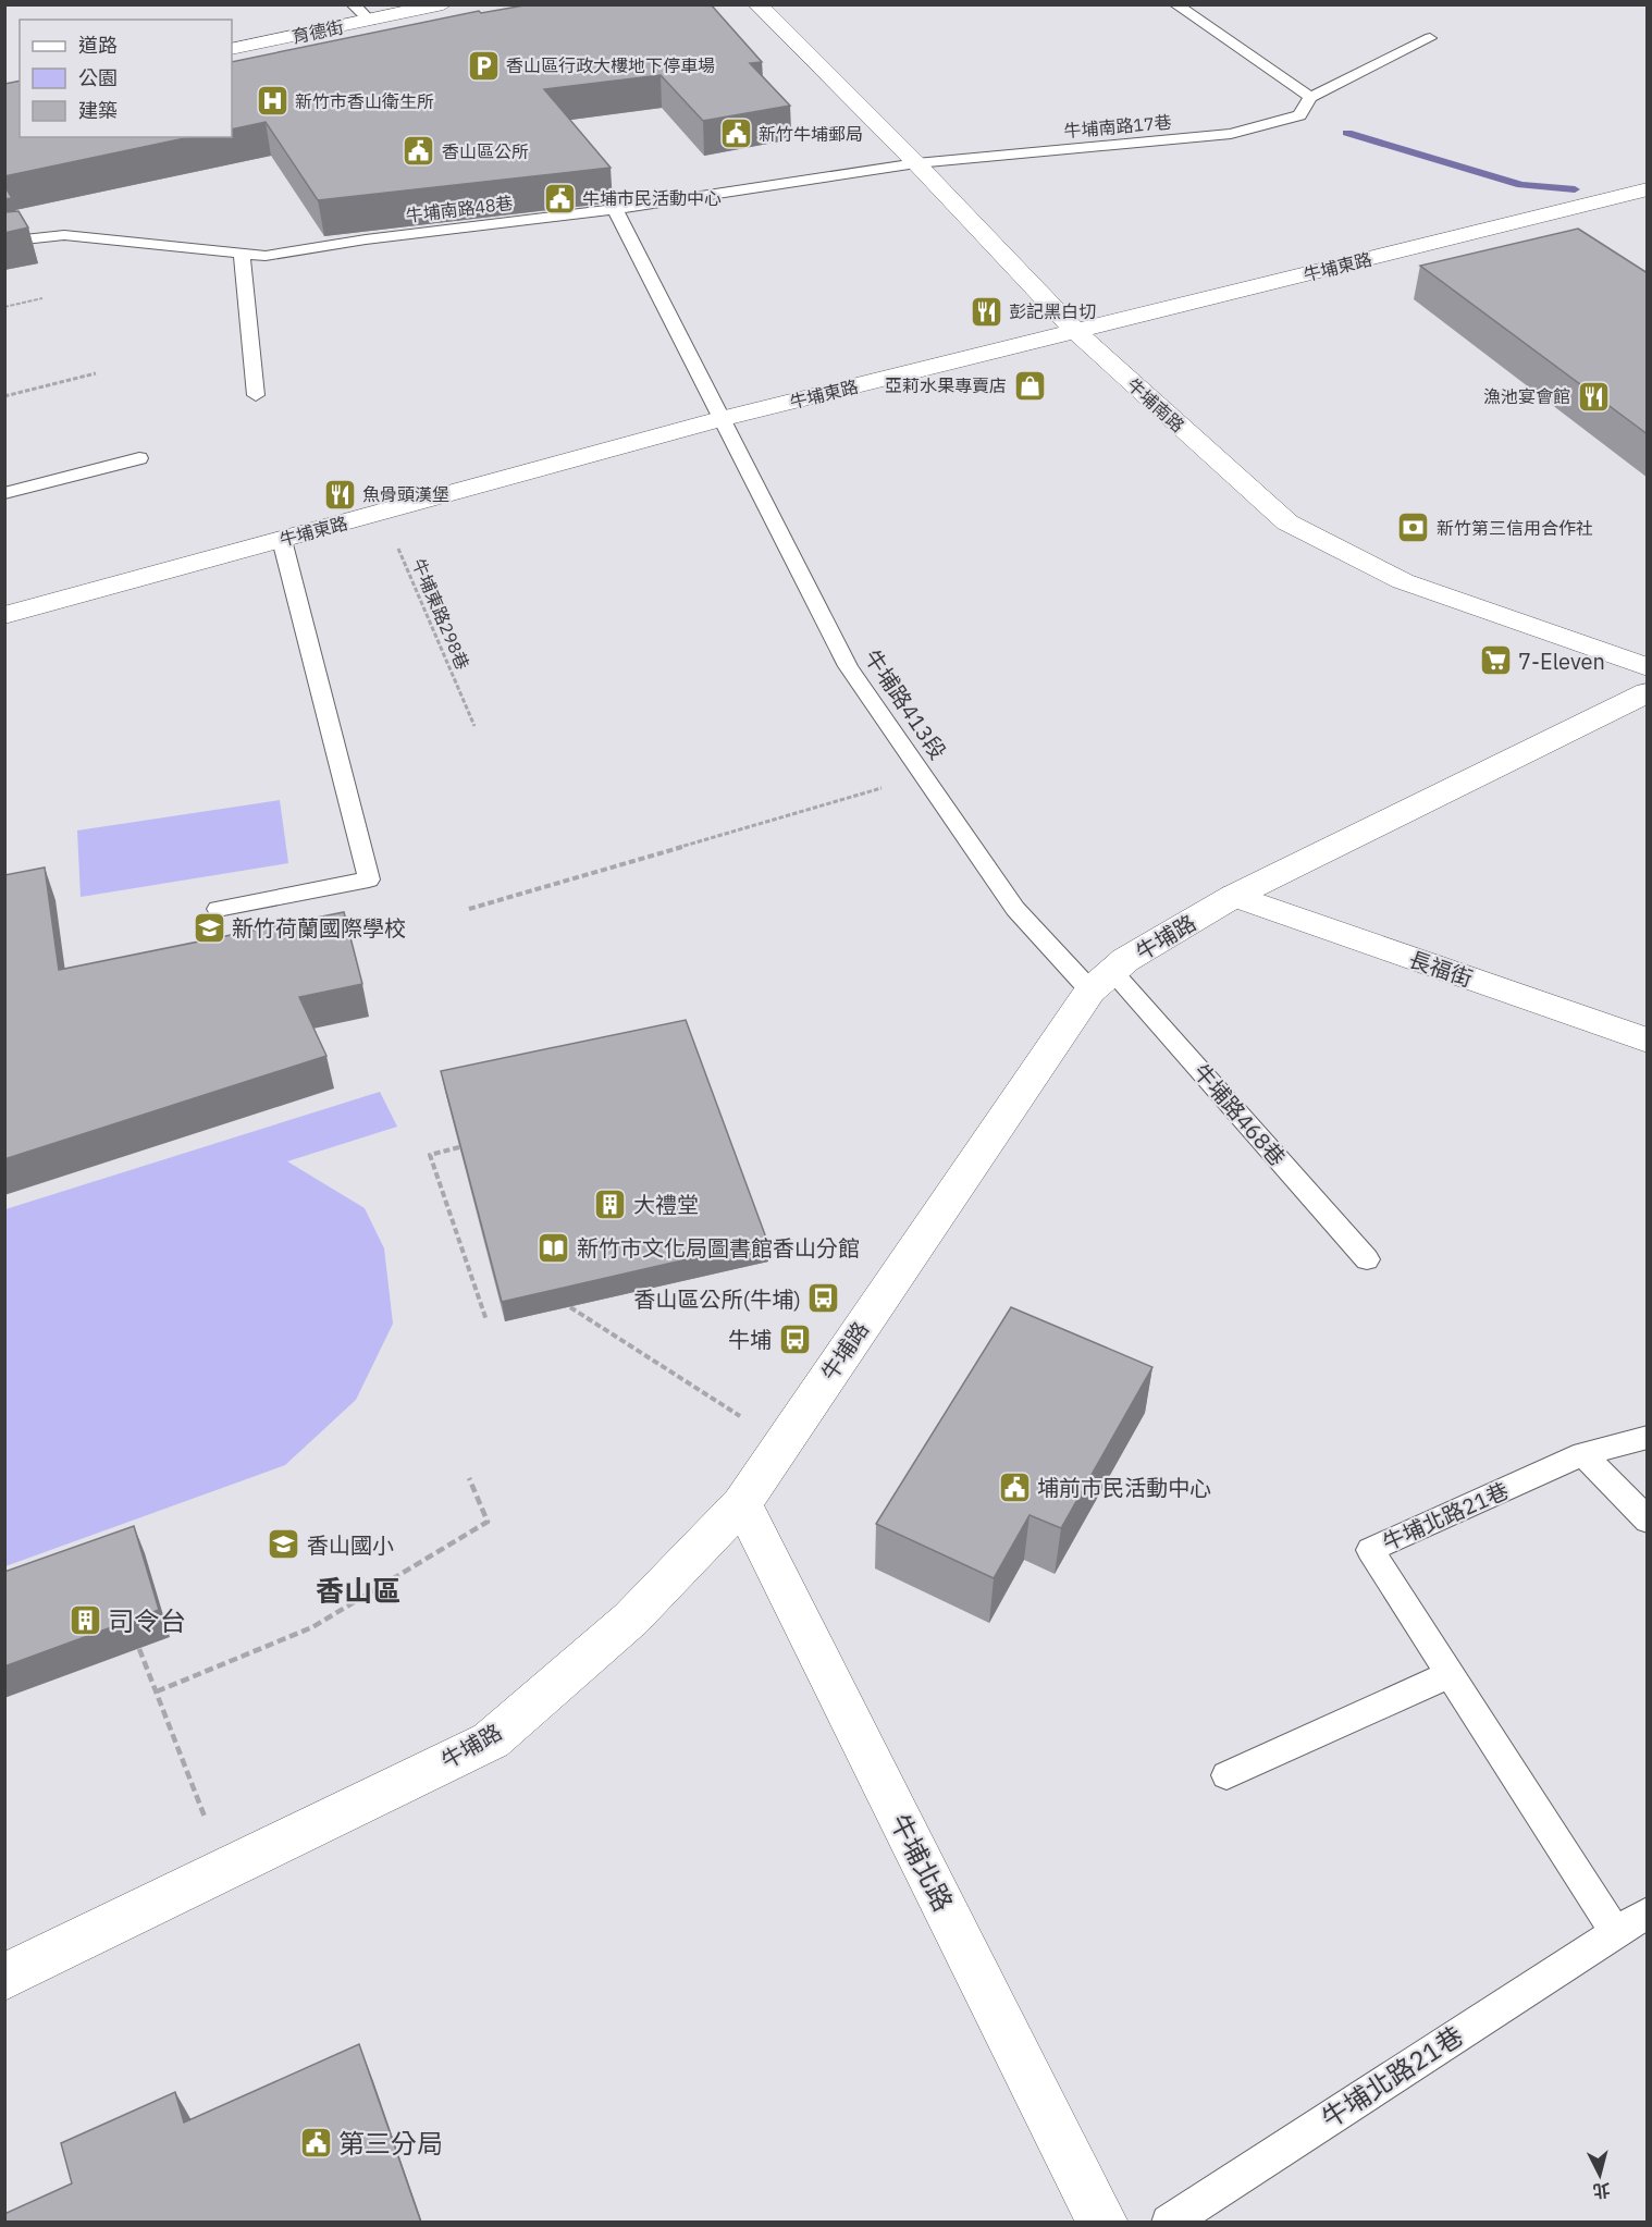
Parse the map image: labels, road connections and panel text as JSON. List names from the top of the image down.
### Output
{
  "streets": {
    "street": [
      "育德街",
      "牛埔東路",
      "牛埔南路",
      "牛埔路",
      "長福街",
      "牛埔北路"
    ],
    "lane": [
      "牛埔南路17巷",
      "牛埔南路48巷",
      "牛埔路413段",
      "牛埔路468巷",
      "牛埔北路21巷"
    ],
    "path": ["牛埔東路298巷"]
  },
  "crossings": [
    ["牛埔南路17巷", "牛埔南路48巷"],
    ["牛埔南路17巷", "牛埔南路"],
    ["牛埔南路48巷", "牛埔南路"],
    ["牛埔南路48巷", "牛埔路413段"],
    ["牛埔東路", "牛埔南路"],
    ["牛埔東路", "牛埔東路298巷"],
    ["牛埔東路", "牛埔路413段"],
    ["牛埔路413段", "牛埔路"],
    ["牛埔路413段", "牛埔路468巷"],
    ["牛埔路", "長福街"],
    ["牛埔路", "牛埔路468巷"],
    ["牛埔路", "牛埔北路"]
  ],
  "districts": ["香山區"],
  "places": {
    "parking": ["香山區行政大樓地下停車場"],
    "hospital": ["新竹市香山衛生所"],
    "public building": [
      "新竹牛埔郵局",
      "香山區公所",
      "牛埔市民活動中心",
      "埔前市民活動中心",
      "第三分局"
    ],
    "restaurant": ["彭記黑白切", "漁池宴會館", "魚骨頭漢堡"],
    "shop": ["亞莉水果專賣店"],
    "bank": ["新竹第三信用合作社"],
    "supermarket": ["7-Eleven"],
    "school or university": ["新竹荷蘭國際學校", "香山國小"],
    "building": ["大禮堂", "司令台"],
    "library": ["新竹市文化局圖書館香山分館"],
    "bus stop": ["香山區公所(牛埔)", "牛埔"]
  },
  "legend": ["道路", "公園", "建築"],
  "north": "bottom"
}
